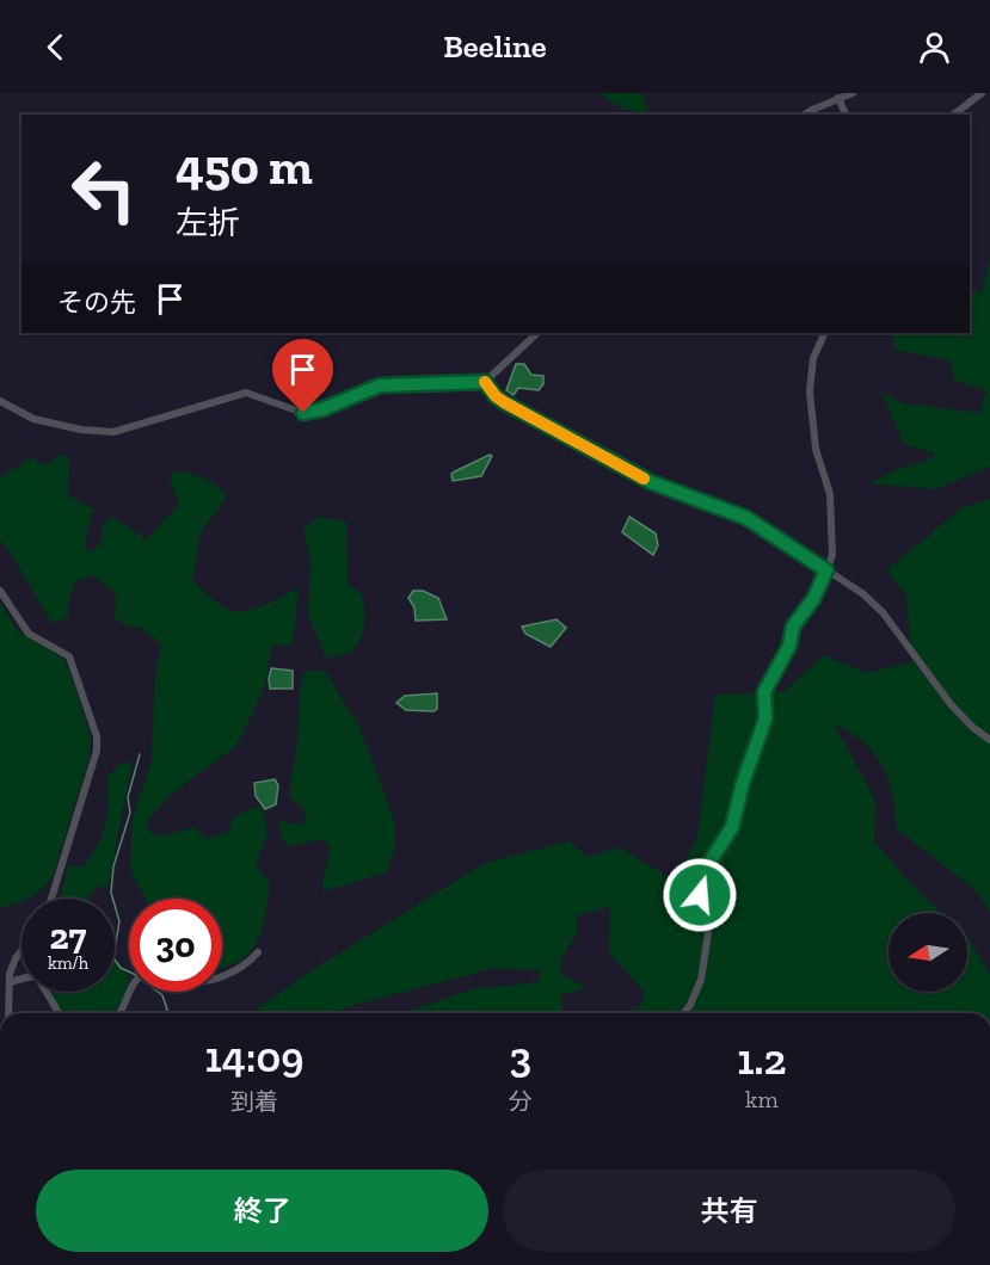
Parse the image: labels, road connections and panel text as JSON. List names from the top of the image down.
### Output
{
  "north": "left",
  "page": {
    "header": "Beeline",
    "turn": ["450 m", "左折"],
    "then": "その先",
    "speed": "27 km/h",
    "limit": "30",
    "eta": [
      "14:09",
      "到着",
      "3",
      "分",
      "1.2",
      "km"
    ],
    "buttons": ["終了", "共有"]
  }
}
